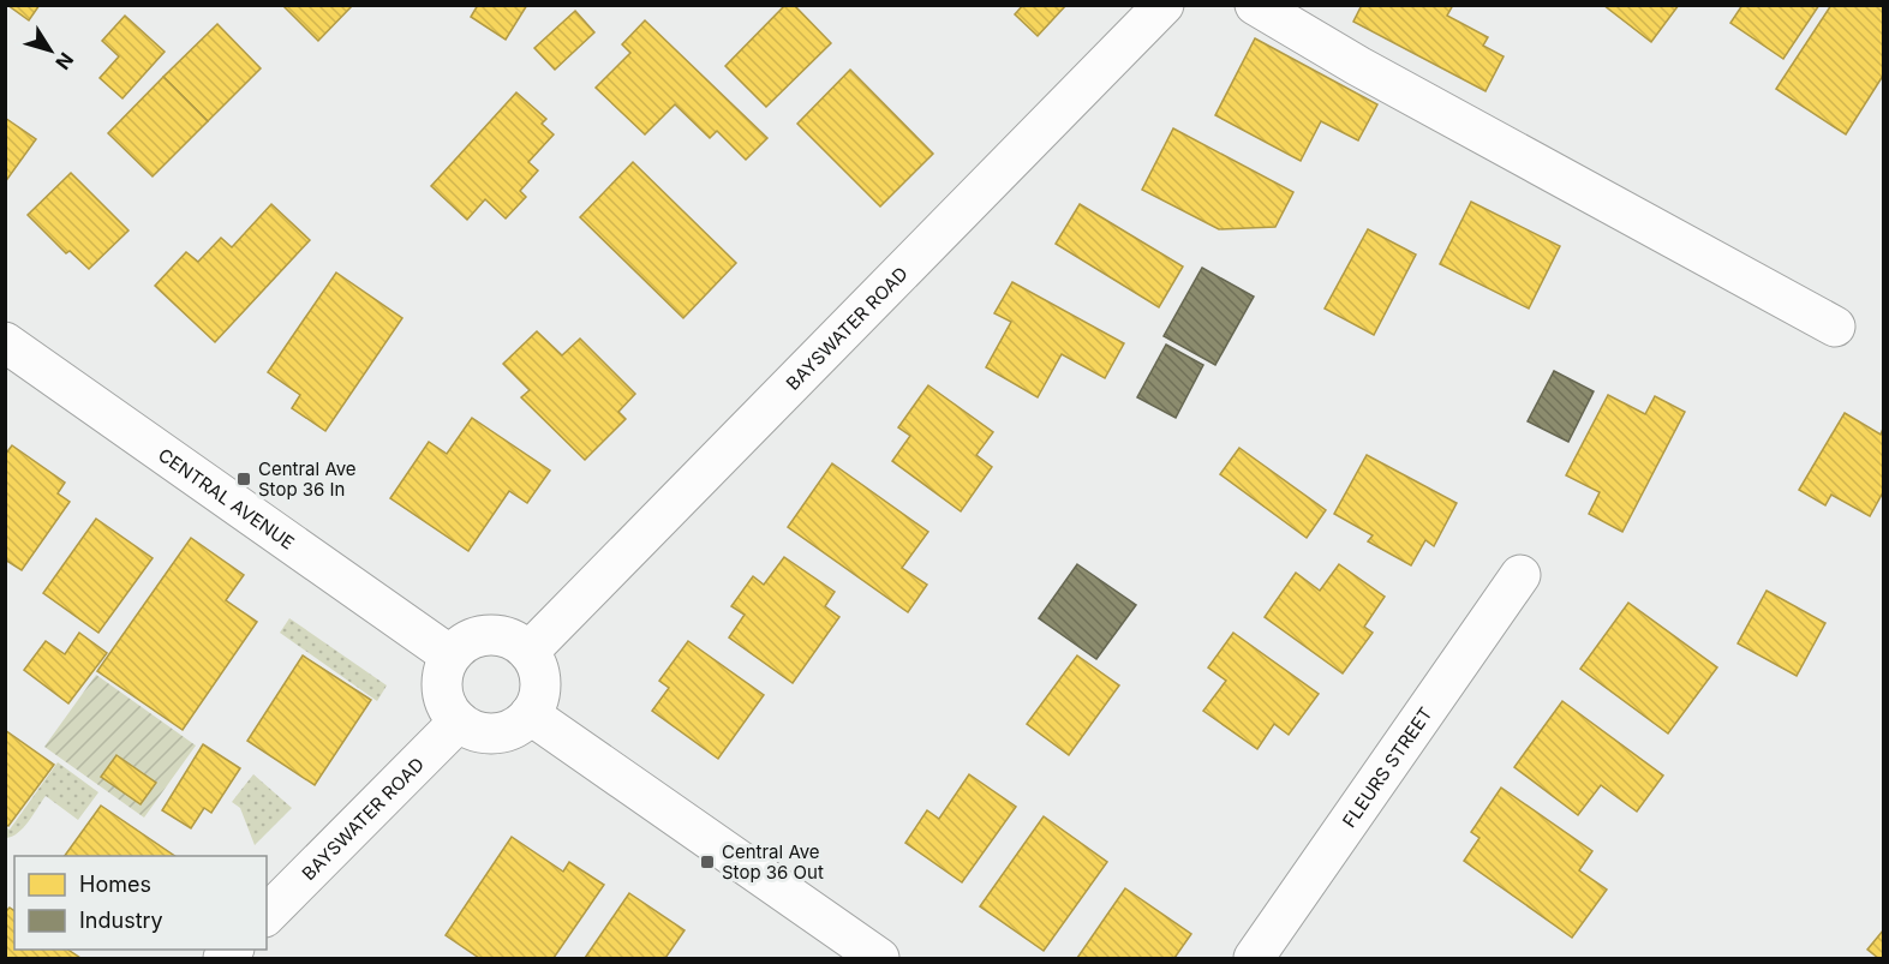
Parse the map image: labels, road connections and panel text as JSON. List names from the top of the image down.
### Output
{
  "streets": {
    "street": ["BAYSWATER ROAD", "CENTRAL AVENUE", "FLEURS STREET"]
  },
  "crossings": [
    ["BAYSWATER ROAD", "CENTRAL AVENUE"]
  ],
  "places": {
    "transit": ["Central Ave Stop 36 In", "Central Ave Stop 36 Out"]
  },
  "legend": ["Homes", "Industry"],
  "north": "bottom right"
}
